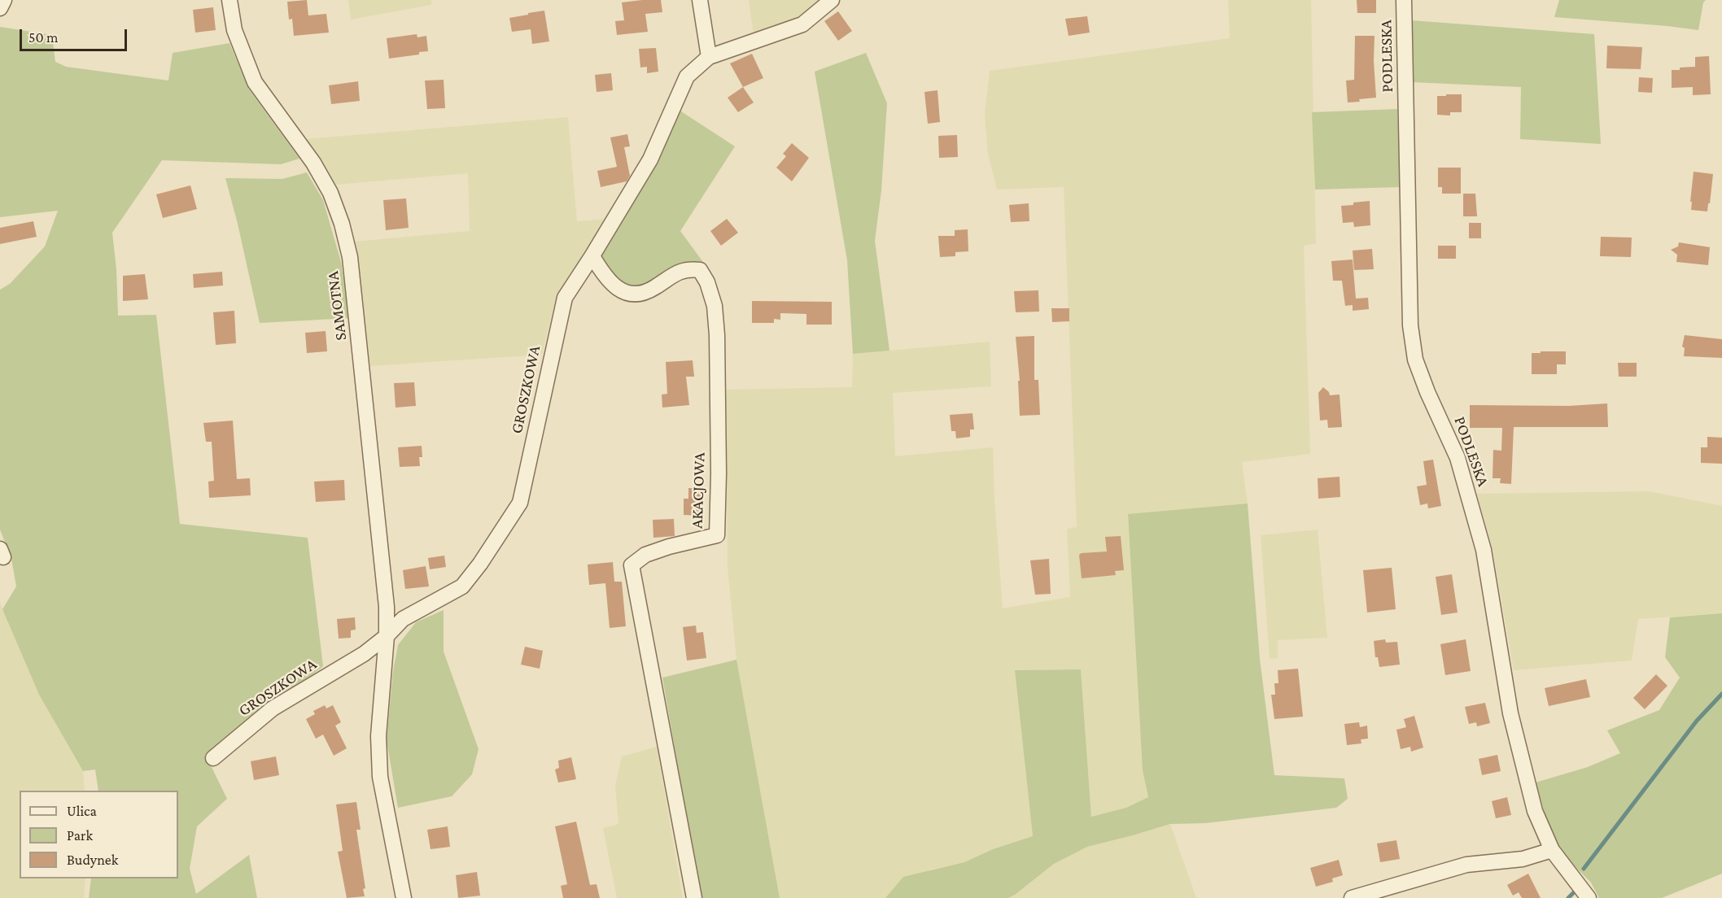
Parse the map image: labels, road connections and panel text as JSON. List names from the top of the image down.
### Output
{
  "streets": {
    "street": [
      "PODLESKA",
      "SAMOTNA",
      "GROSZKOWA",
      "AKACJOWA"
    ]
  },
  "crossings": [
    ["SAMOTNA", "GROSZKOWA"],
    ["GROSZKOWA", "AKACJOWA"]
  ],
  "legend": ["Ulica", "Park", "Budynek"],
  "scale_bar": "50 m"
}
